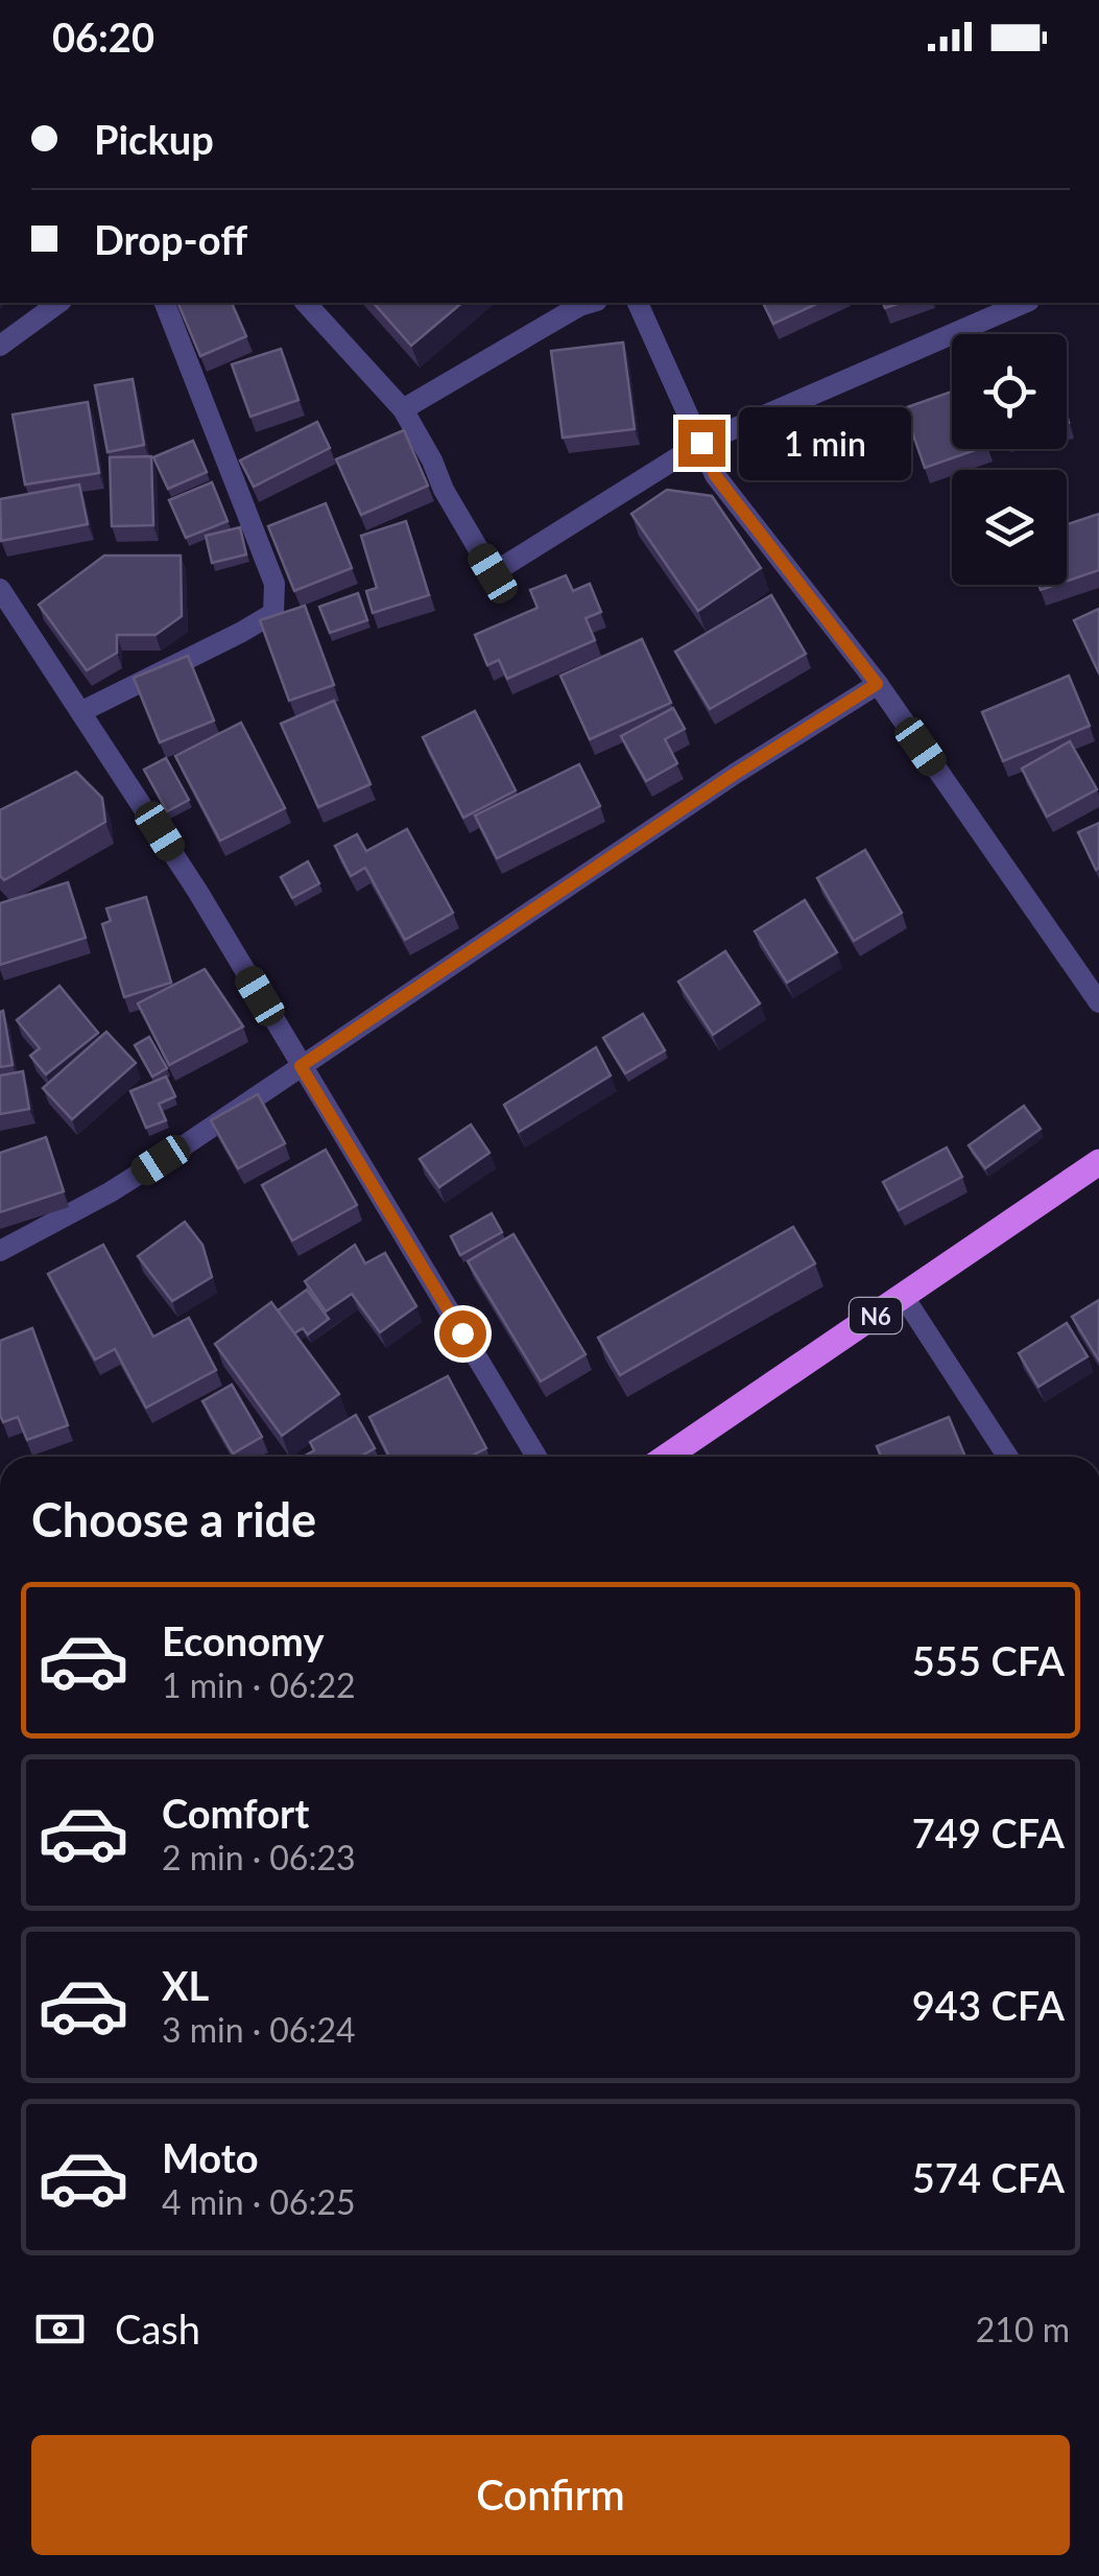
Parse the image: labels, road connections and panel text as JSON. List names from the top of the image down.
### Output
{
  "streets": {
    "main road": ["N6"]
  },
  "page": {
    "status": "06:20",
    "banner": ["Pickup", "Drop-off"],
    "bubble": "1 min",
    "heading": "Choose a ride",
    "list": [
      {
        "name": "Economy",
        "note": "1 min · 06:22",
        "value": "555 CFA"
      },
      {
        "name": "Comfort",
        "note": "2 min · 06:23",
        "value": "749 CFA"
      },
      {
        "name": "XL",
        "note": "3 min · 06:24",
        "value": "943 CFA"
      },
      {
        "name": "Moto",
        "note": "4 min · 06:25",
        "value": "574 CFA"
      }
    ],
    "pay": ["Cash", "210 m"],
    "buttons": "Confirm"
  }
}
